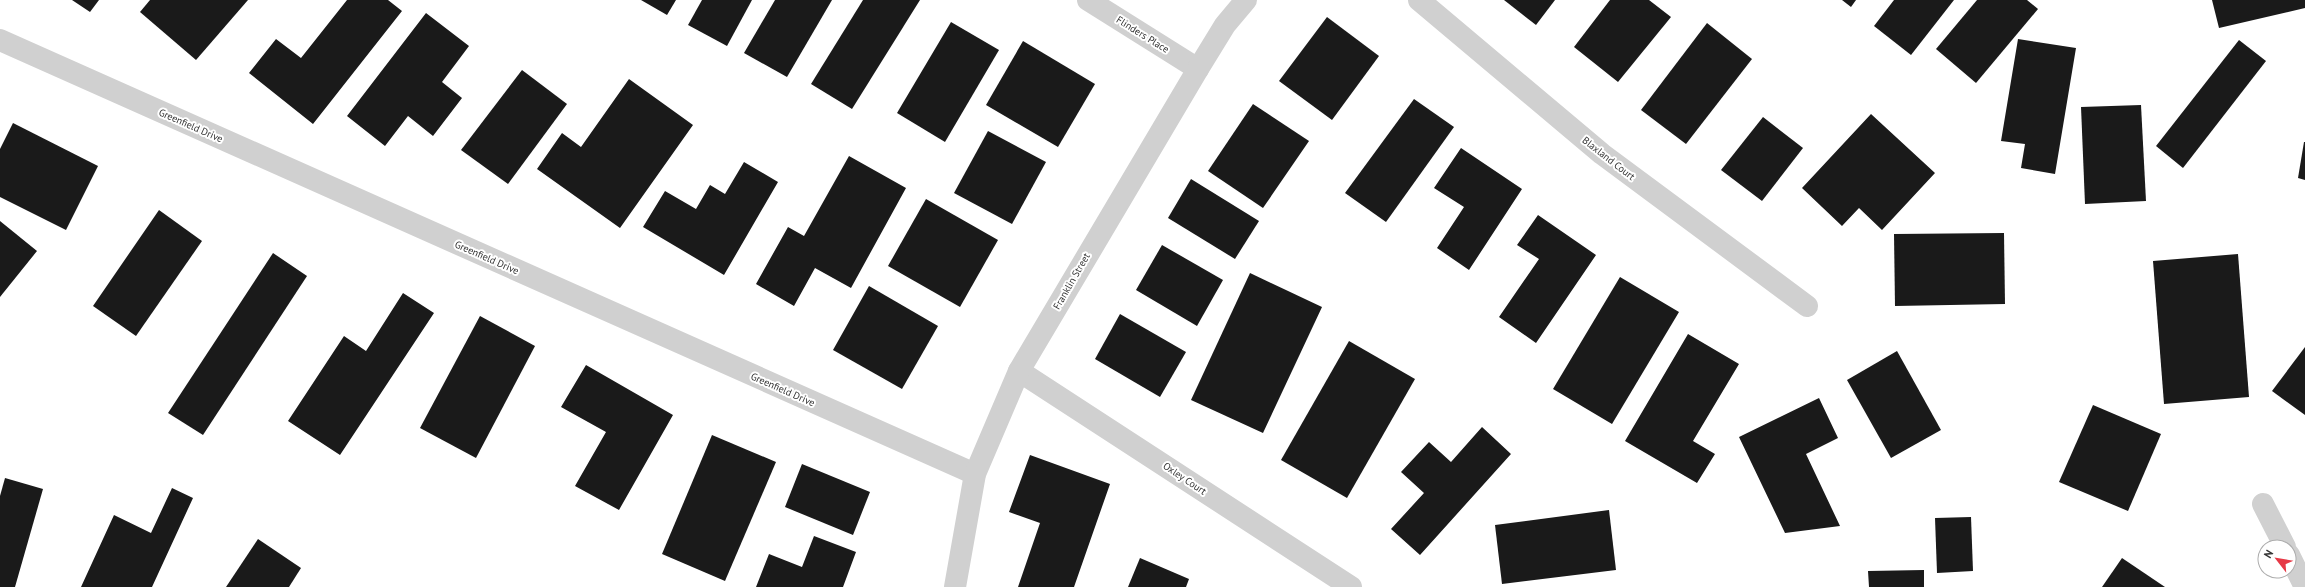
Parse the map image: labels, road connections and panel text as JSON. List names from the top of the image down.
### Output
{
  "streets": {
    "street": [
      "Flinders Place",
      "Greenfield Drive",
      "Blaxland Court",
      "Franklin Street",
      "Oxley Court"
    ]
  },
  "crossings": [
    ["Flinders Place", "Franklin Street"],
    ["Greenfield Drive", "Franklin Street"],
    ["Franklin Street", "Oxley Court"]
  ],
  "north": "top left"
}
